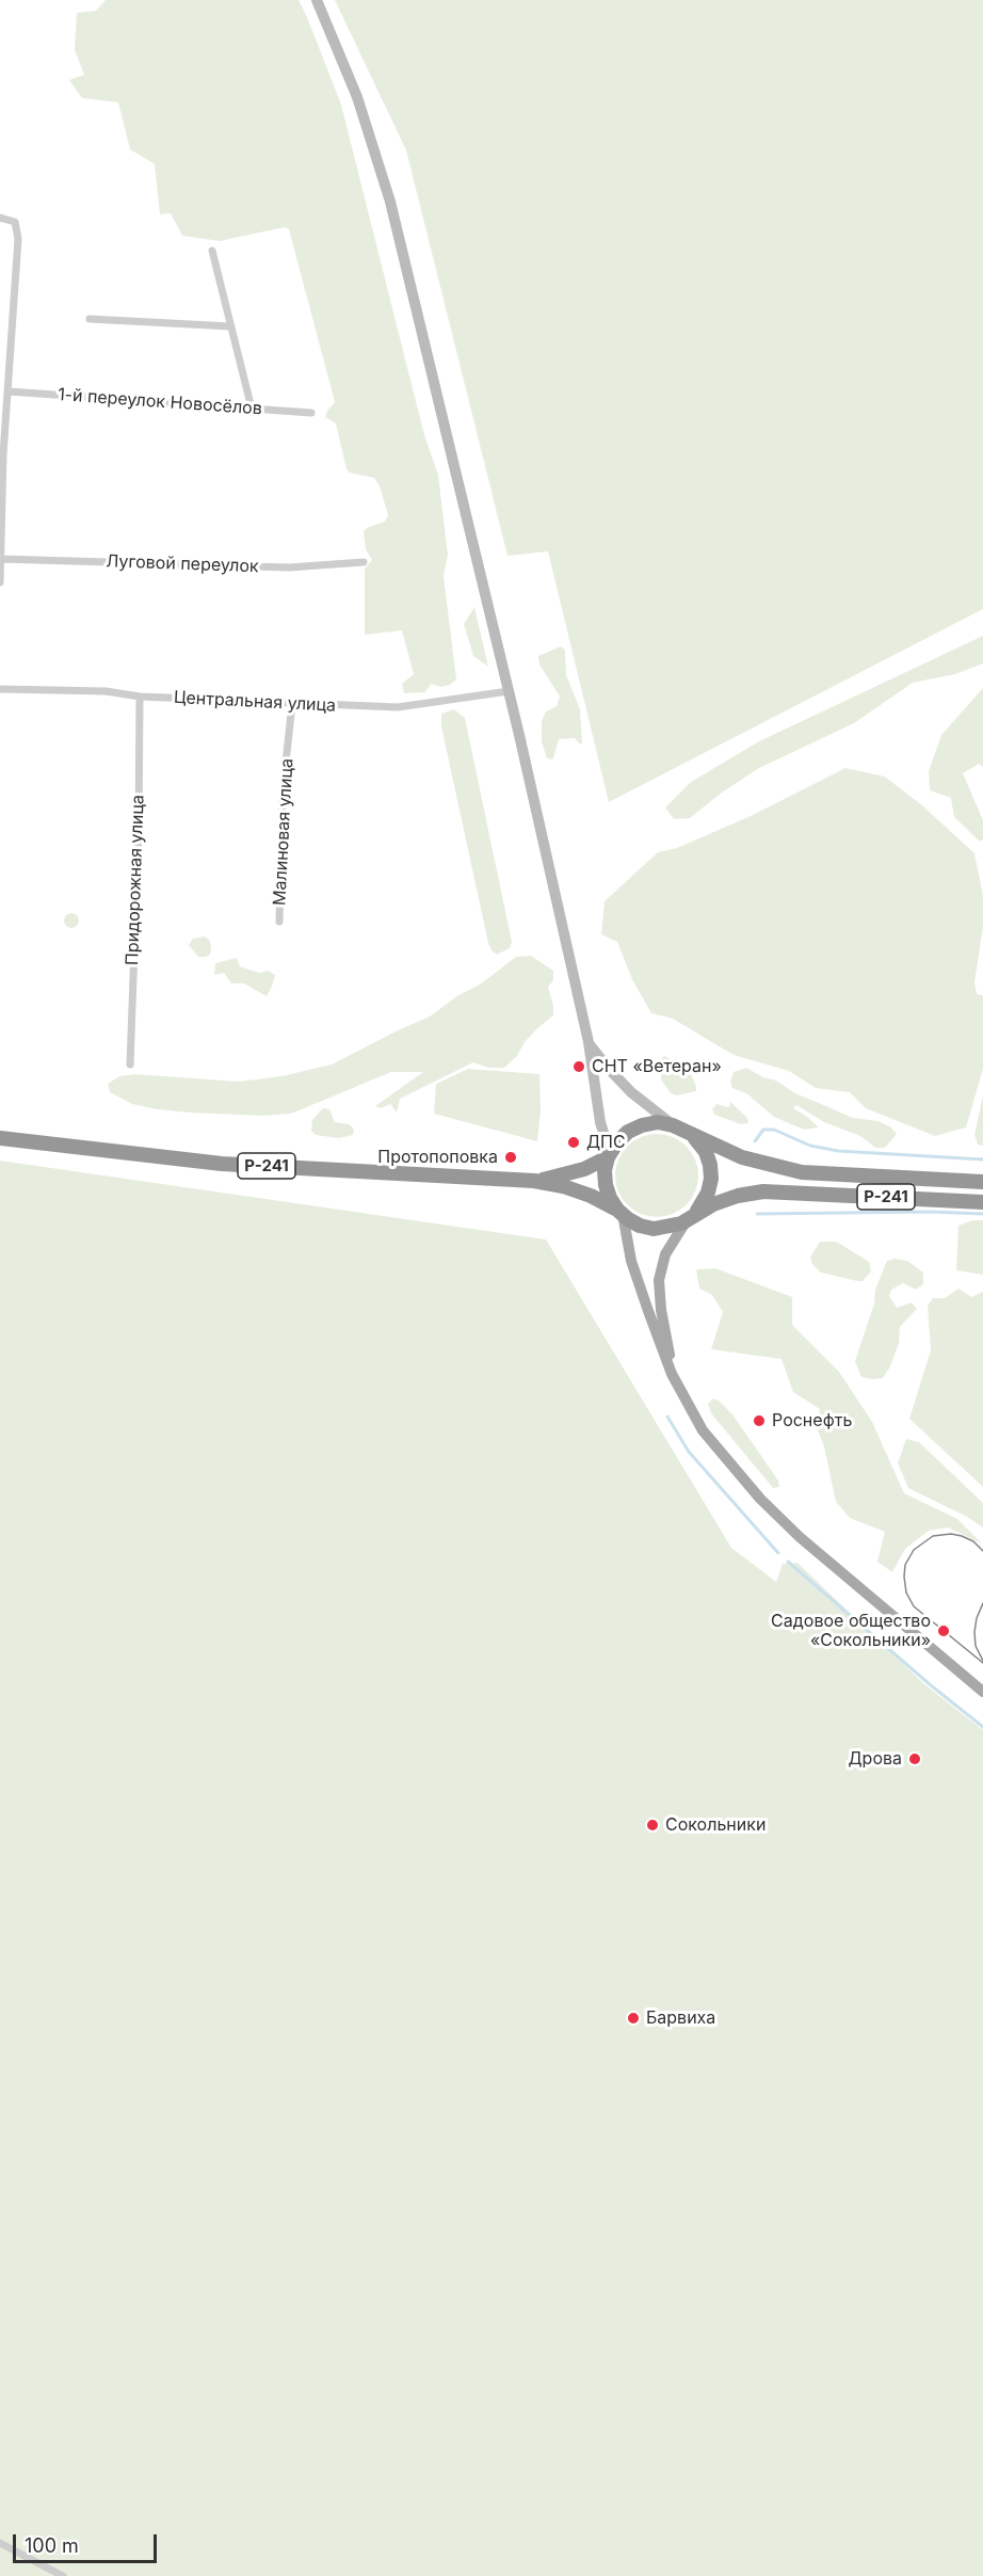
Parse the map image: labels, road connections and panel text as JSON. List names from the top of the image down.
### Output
{
  "streets": {
    "highway": ["Р-241"],
    "street": [
      "1-й переулок Новосёлов",
      "Луговой переулок",
      "Центральная улица",
      "Малиновая улица",
      "Придорожная улица"
    ]
  },
  "crossings": [
    ["Центральная улица", "Малиновая улица"],
    ["Центральная улица", "Придорожная улица"]
  ],
  "places": [
    "СНТ «Ветеран»",
    "ДПС",
    "Протопоповка",
    "Роснефть",
    "Садовое общество «Сокольники»",
    "Дрова",
    "Сокольники",
    "Барвиха"
  ],
  "scale_bar": "100 m"
}
